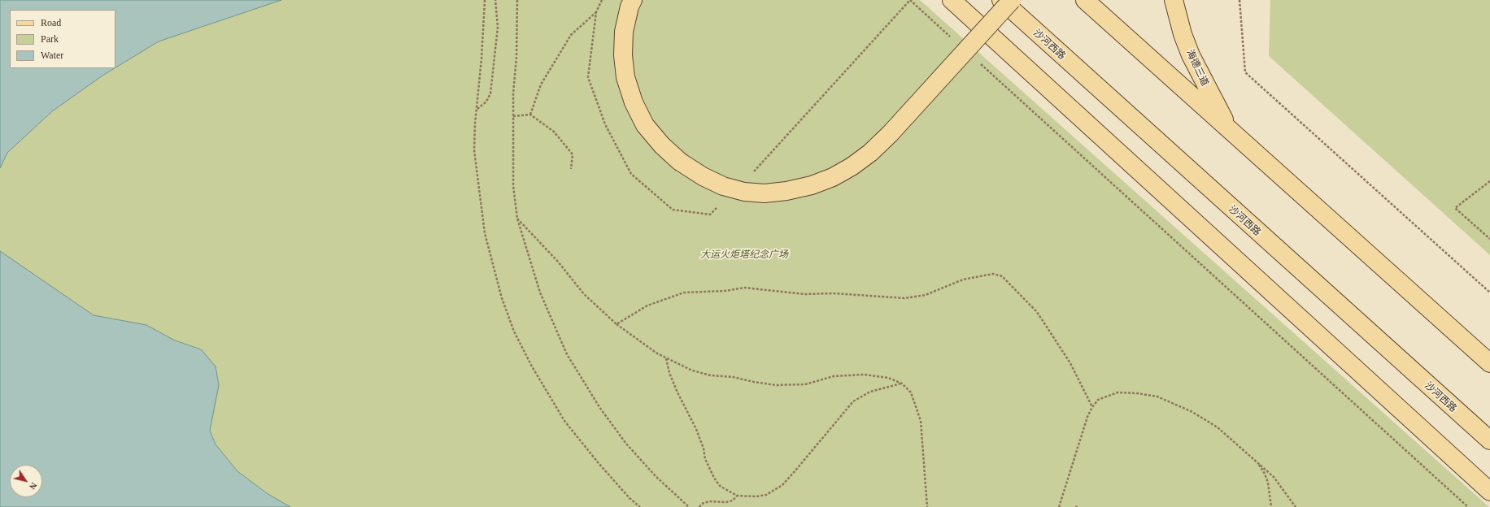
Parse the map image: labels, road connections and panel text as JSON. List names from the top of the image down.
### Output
{
  "streets": {
    "main road": ["沙河西路", "海德三道"]
  },
  "parks": ["大运火炬塔纪念广场"],
  "legend": ["Road", "Park", "Water"],
  "north": "bottom right"
}
